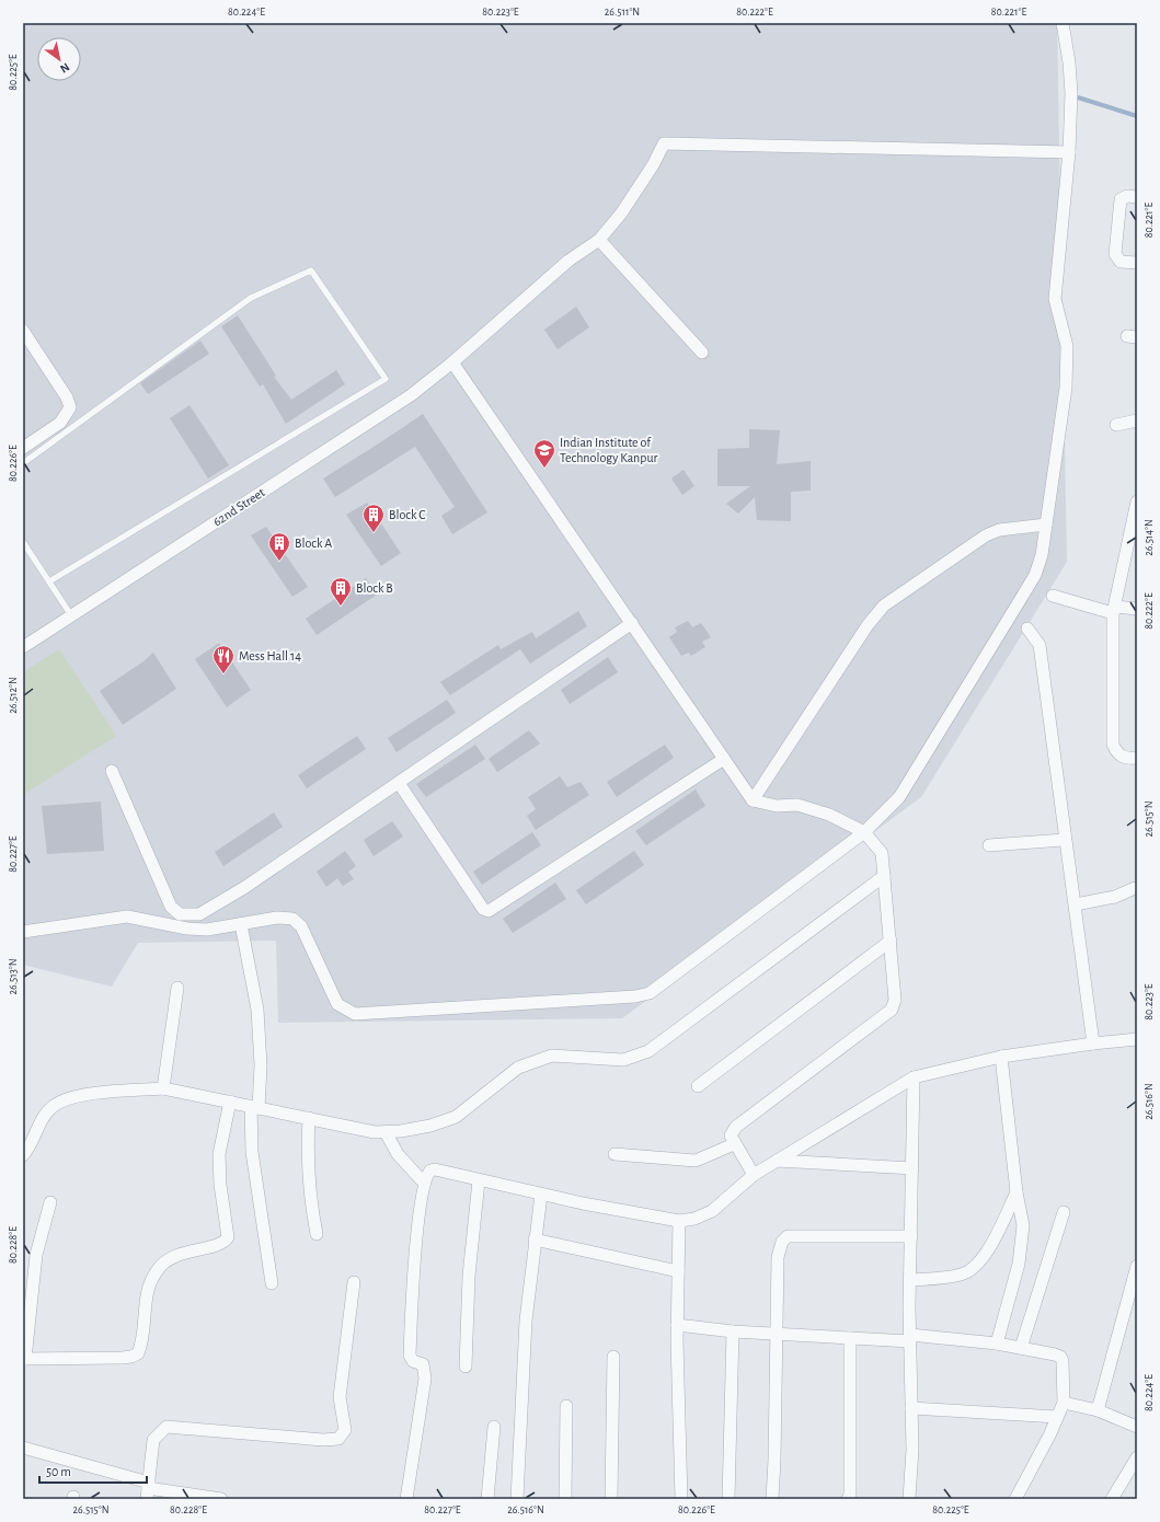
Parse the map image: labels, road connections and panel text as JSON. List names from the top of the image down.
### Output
{
  "streets": {
    "street": ["62nd Street"]
  },
  "places": {
    "school or university": ["Indian Institute of Technology Kanpur"],
    "building": ["Block C", "Block A", "Block B"],
    "restaurant": ["Mess Hall 14"]
  },
  "scale_bar": "50 m",
  "north": "bottom right",
  "coordinates": [
    "80.224°E",
    "80.223°E",
    "26.511°N",
    "80.222°E",
    "80.221°E",
    "80.225°E",
    "80.226°E",
    "26.514°N",
    "26.512°N",
    "26.515°N",
    "80.227°E",
    "26.513°N",
    "26.516°N",
    "80.228°E"
  ]
}
